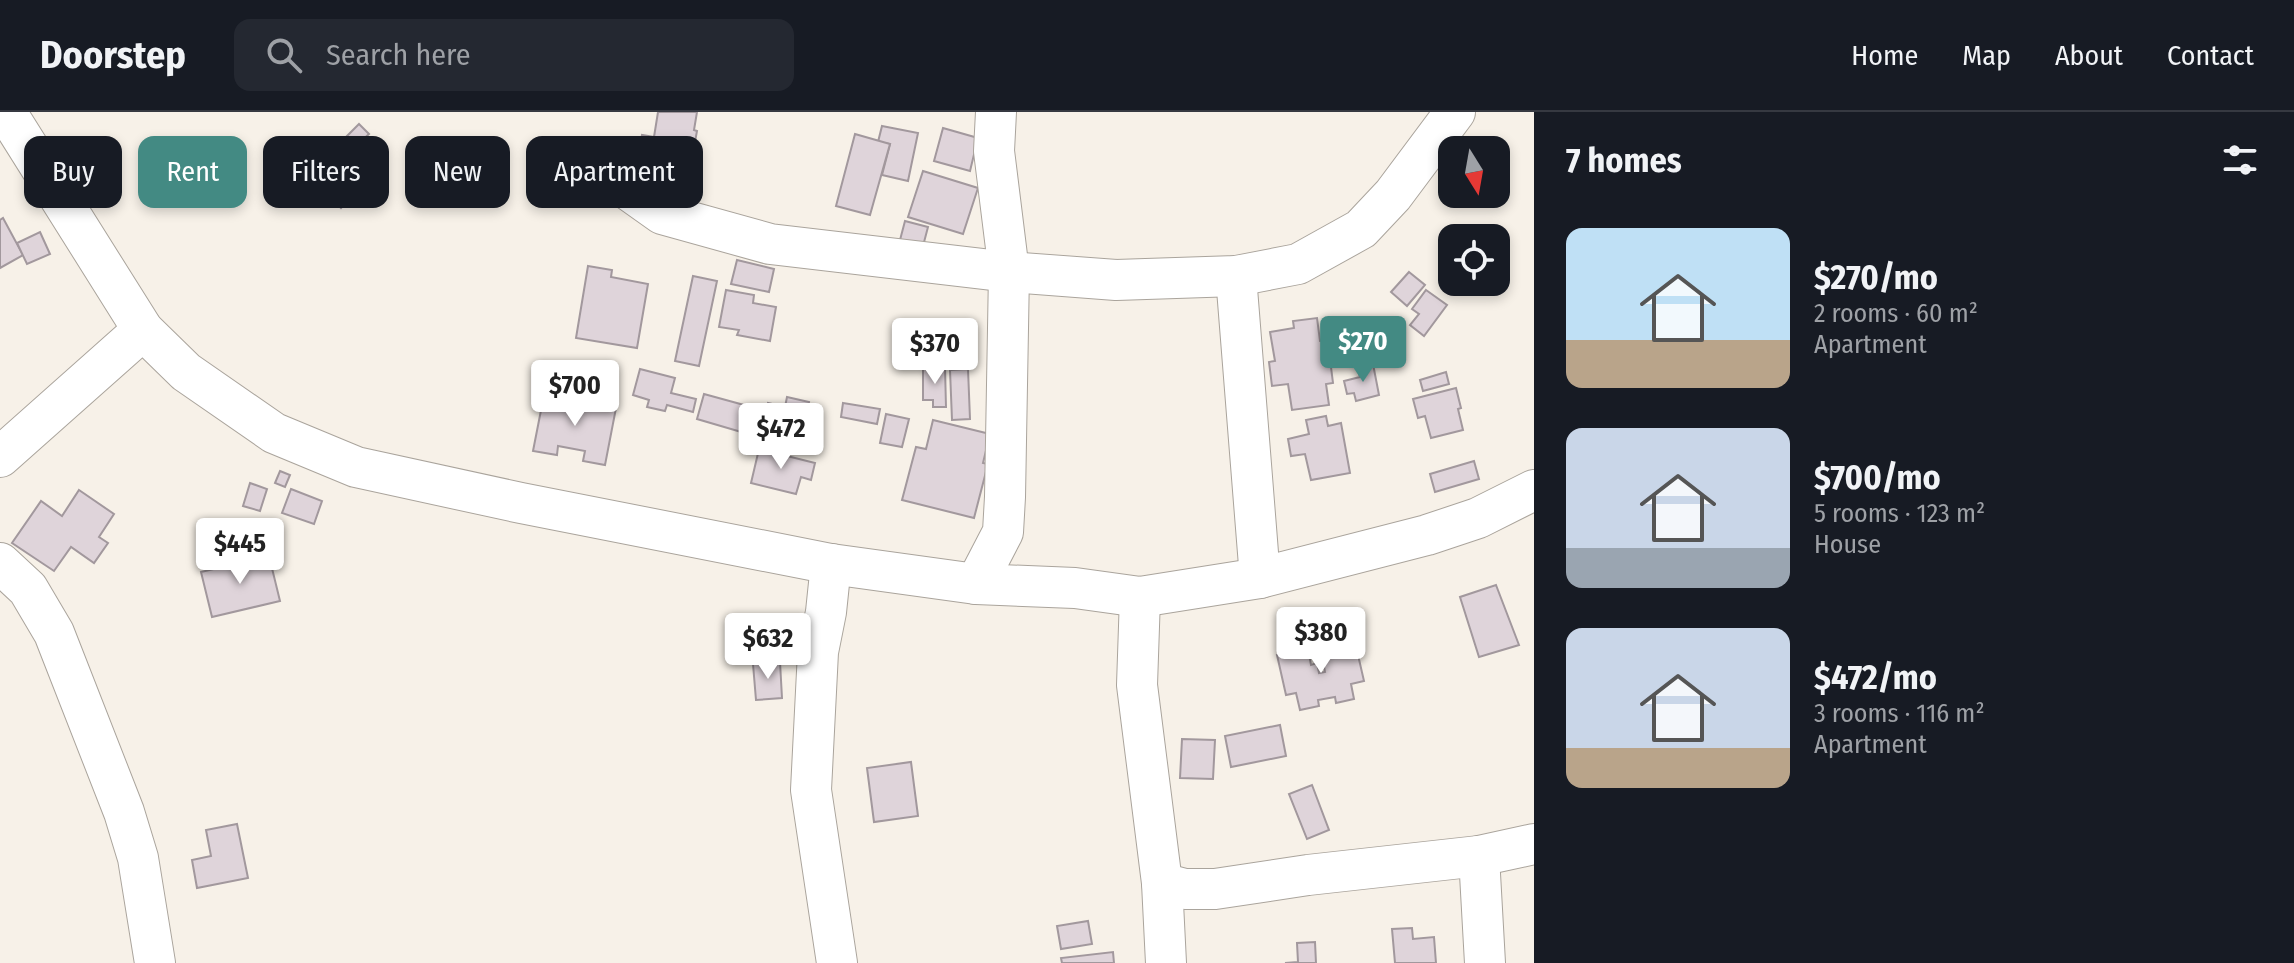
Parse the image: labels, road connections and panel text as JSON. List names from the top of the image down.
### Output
{
  "north": "bottom",
  "page": {
    "header": "Doorstep",
    "search": "Search here",
    "nav": [
      "Home",
      "Map",
      "About",
      "Contact"
    ],
    "heading": "7 homes",
    "chip": [
      "Buy",
      "Rent",
      "Filters",
      "New",
      "Apartment"
    ],
    "list": [
      {
        "name": "$270/mo",
        "note": "2 rooms · 60 m² · Apartment"
      },
      {
        "name": "$700/mo",
        "note": "5 rooms · 123 m² · House"
      },
      {
        "name": "$472/mo",
        "note": "3 rooms · 116 m² · Apartment"
      }
    ],
    "price": [
      "$270",
      "$370",
      "$700",
      "$472",
      "$445",
      "$380",
      "$632"
    ]
  }
}
